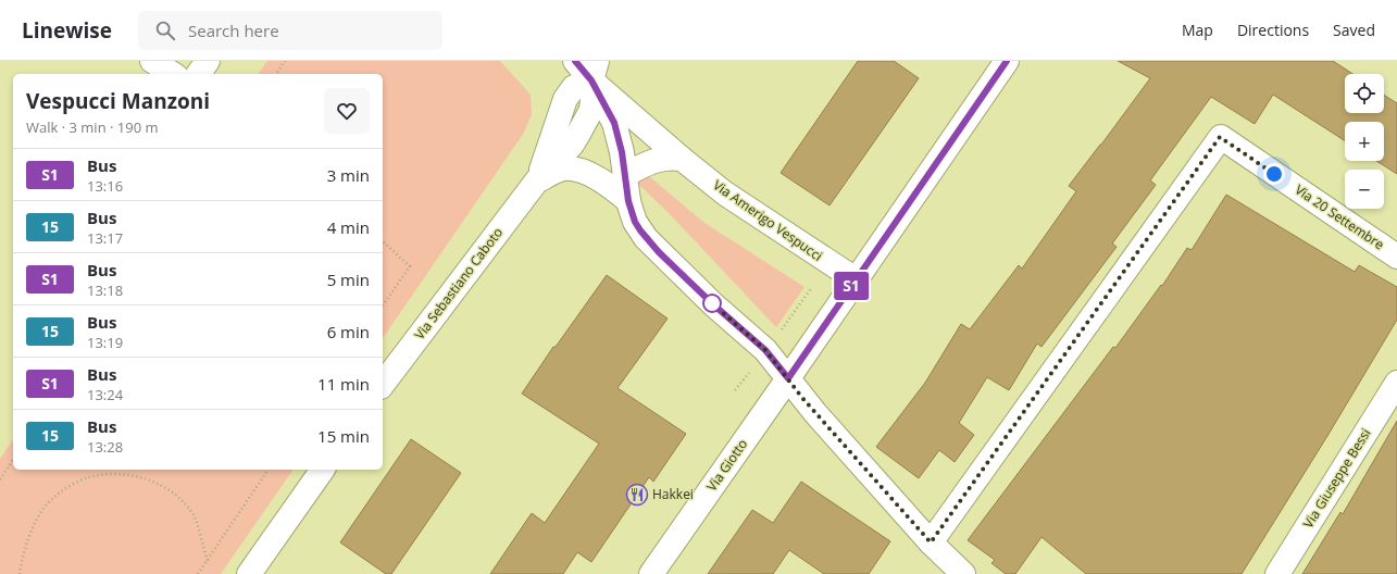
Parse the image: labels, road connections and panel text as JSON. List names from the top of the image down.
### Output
{
  "streets": {
    "street": [
      "Via 20 Settembre",
      "Via Amerigo Vespucci",
      "Via Sebastiano Caboto",
      "Via Giotto",
      "Via Giuseppe Bessi"
    ]
  },
  "crossings": [
    ["Via 20 Settembre", "Via Amerigo Vespucci"],
    ["Via Amerigo Vespucci", "Via Sebastiano Caboto"],
    ["Via Amerigo Vespucci", "Via Giotto"]
  ],
  "places": {
    "restaurant": ["Hakkei"]
  },
  "lines": ["bus line S1"],
  "page": {
    "header": "Linewise",
    "search": "Search here",
    "nav": ["Map", "Directions", "Saved"],
    "on_map": "S1",
    "map_buttons": ["+", "−"],
    "heading": ["Vespucci Manzoni", "Walk · 3 min · 190 m"],
    "list": [
      {
        "mark": "S1",
        "name": "Bus",
        "note": "13:16",
        "value": "3 min"
      },
      {
        "mark": "15",
        "name": "Bus",
        "note": "13:17",
        "value": "4 min"
      },
      {
        "mark": "S1",
        "name": "Bus",
        "note": "13:18",
        "value": "5 min"
      },
      {
        "mark": "15",
        "name": "Bus",
        "note": "13:19",
        "value": "6 min"
      },
      {
        "mark": "S1",
        "name": "Bus",
        "note": "13:24",
        "value": "11 min"
      },
      {
        "mark": "15",
        "name": "Bus",
        "note": "13:28",
        "value": "15 min"
      }
    ]
  }
}
